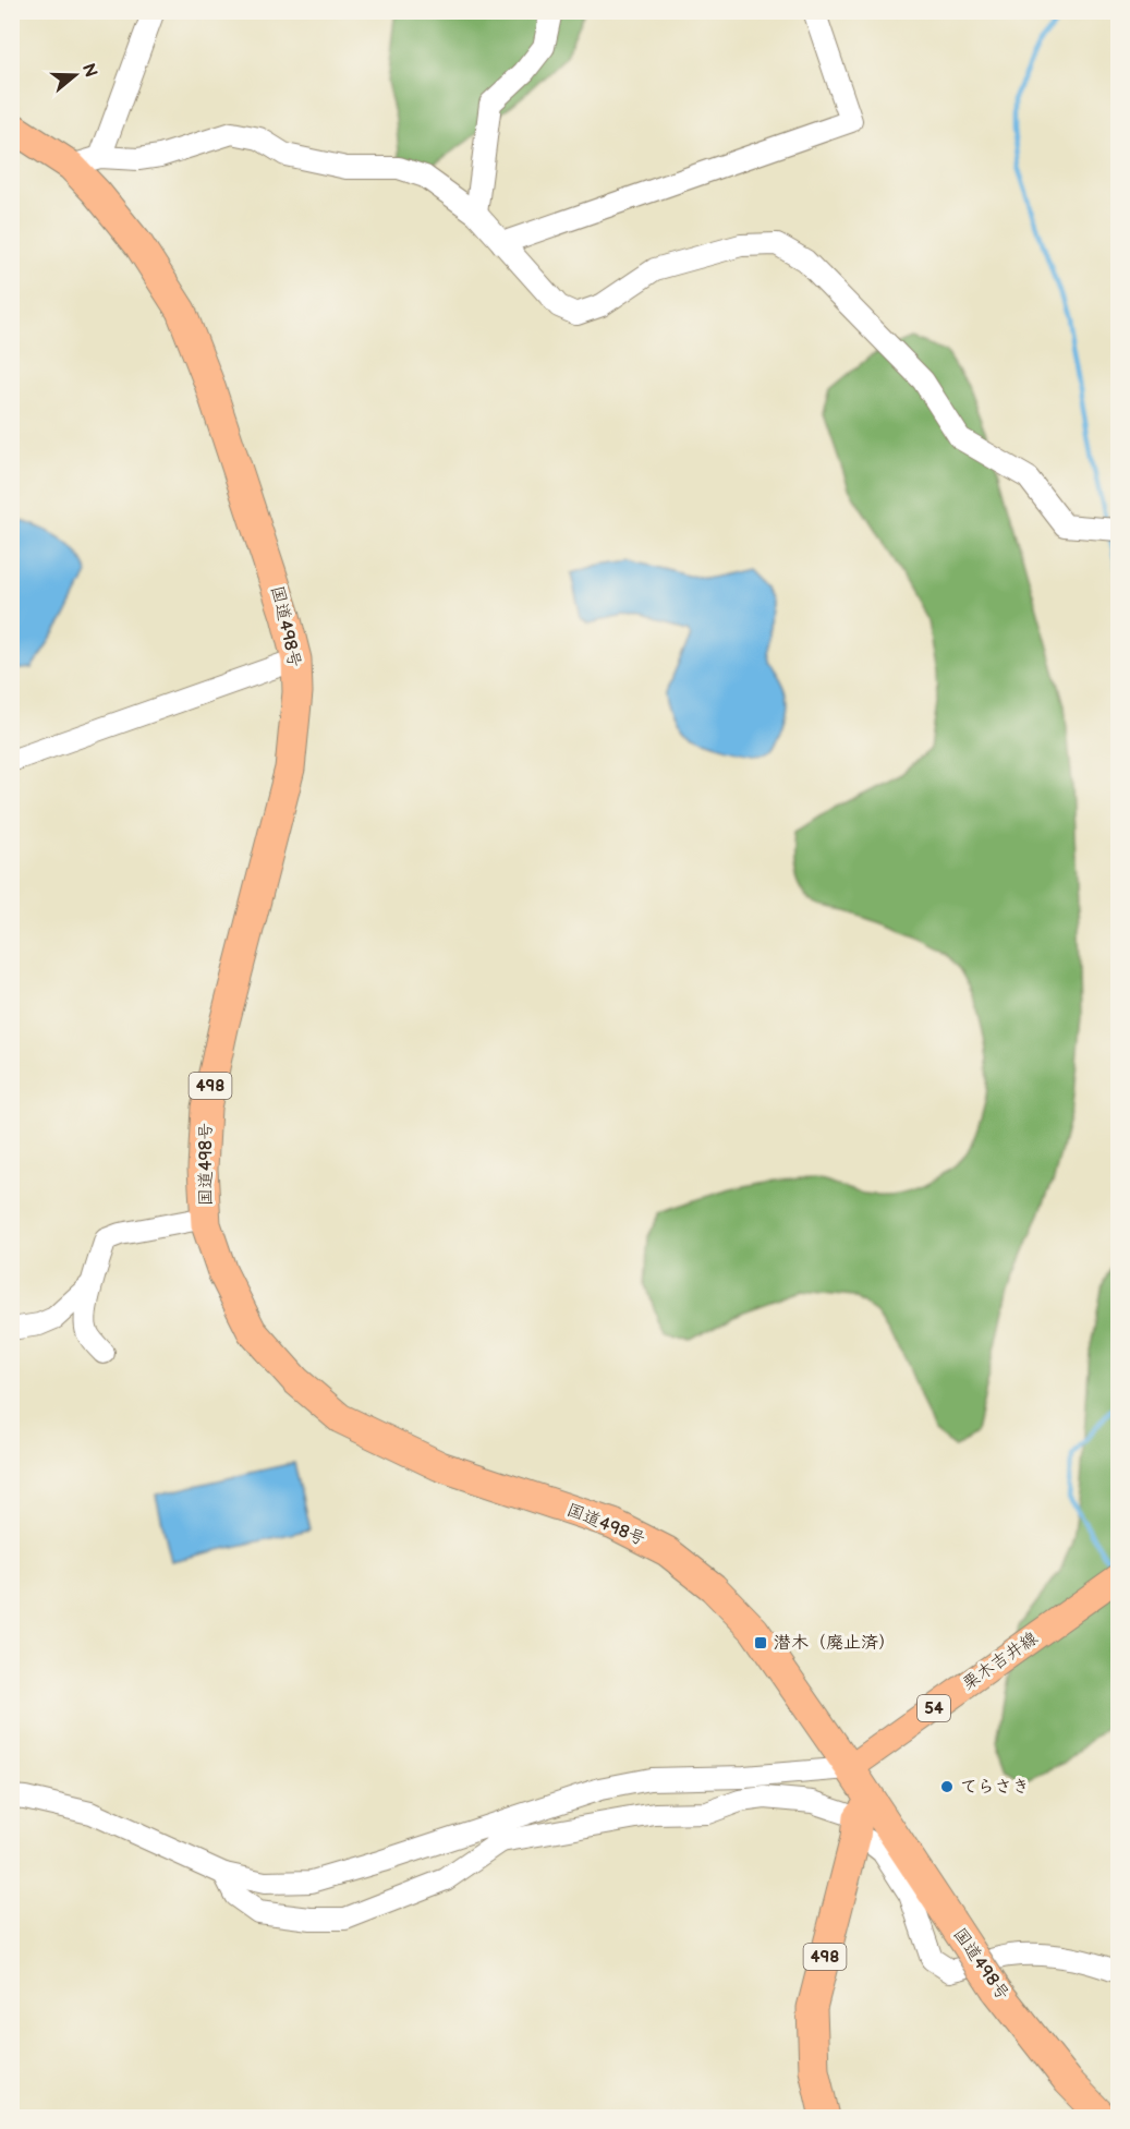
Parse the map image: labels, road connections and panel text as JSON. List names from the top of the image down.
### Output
{
  "streets": {
    "highway": ["国道498号", "498"],
    "main road": ["栗木吉井線", "54"]
  },
  "crossings": [
    ["国道498号", "498"],
    ["国道498号", "栗木吉井線"]
  ],
  "places": {
    "transit": ["潜木（廃止済）"],
    "other": ["てらさき"]
  },
  "north": "right"
}
